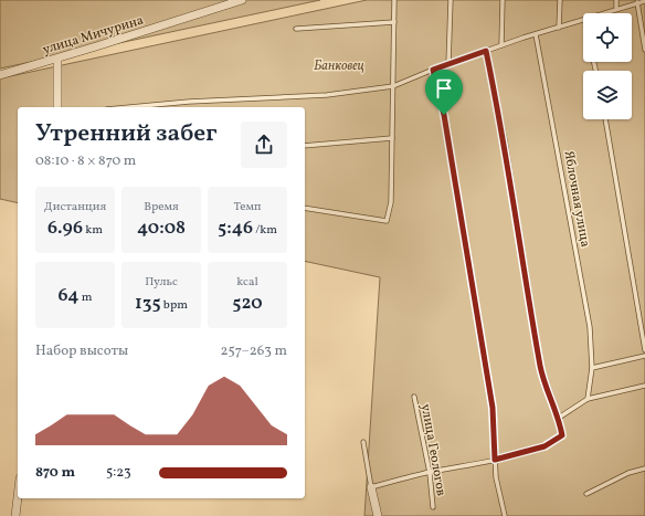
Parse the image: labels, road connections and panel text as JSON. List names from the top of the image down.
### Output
{
  "streets": {
    "street": ["улица Мичурина"],
    "lane": ["Яблочная улица", "улица Геологов"]
  },
  "parks": ["Банковец"],
  "page": {
    "heading": ["Утренний забег", "08:10 · 8 × 870 m"],
    "stats": [
      ["Дистанция", "6.96 km"],
      ["Время", "40:08"],
      ["Темп", "5:46 /km"],
      ["64 m"],
      ["Пульс", "135 bpm"],
      ["kcal", "520"]
    ],
    "chart": ["Набор высоты", "257–263 m"],
    "list": [
      {
        "name": "870 m",
        "note": "5:23"
      }
    ]
  }
}
